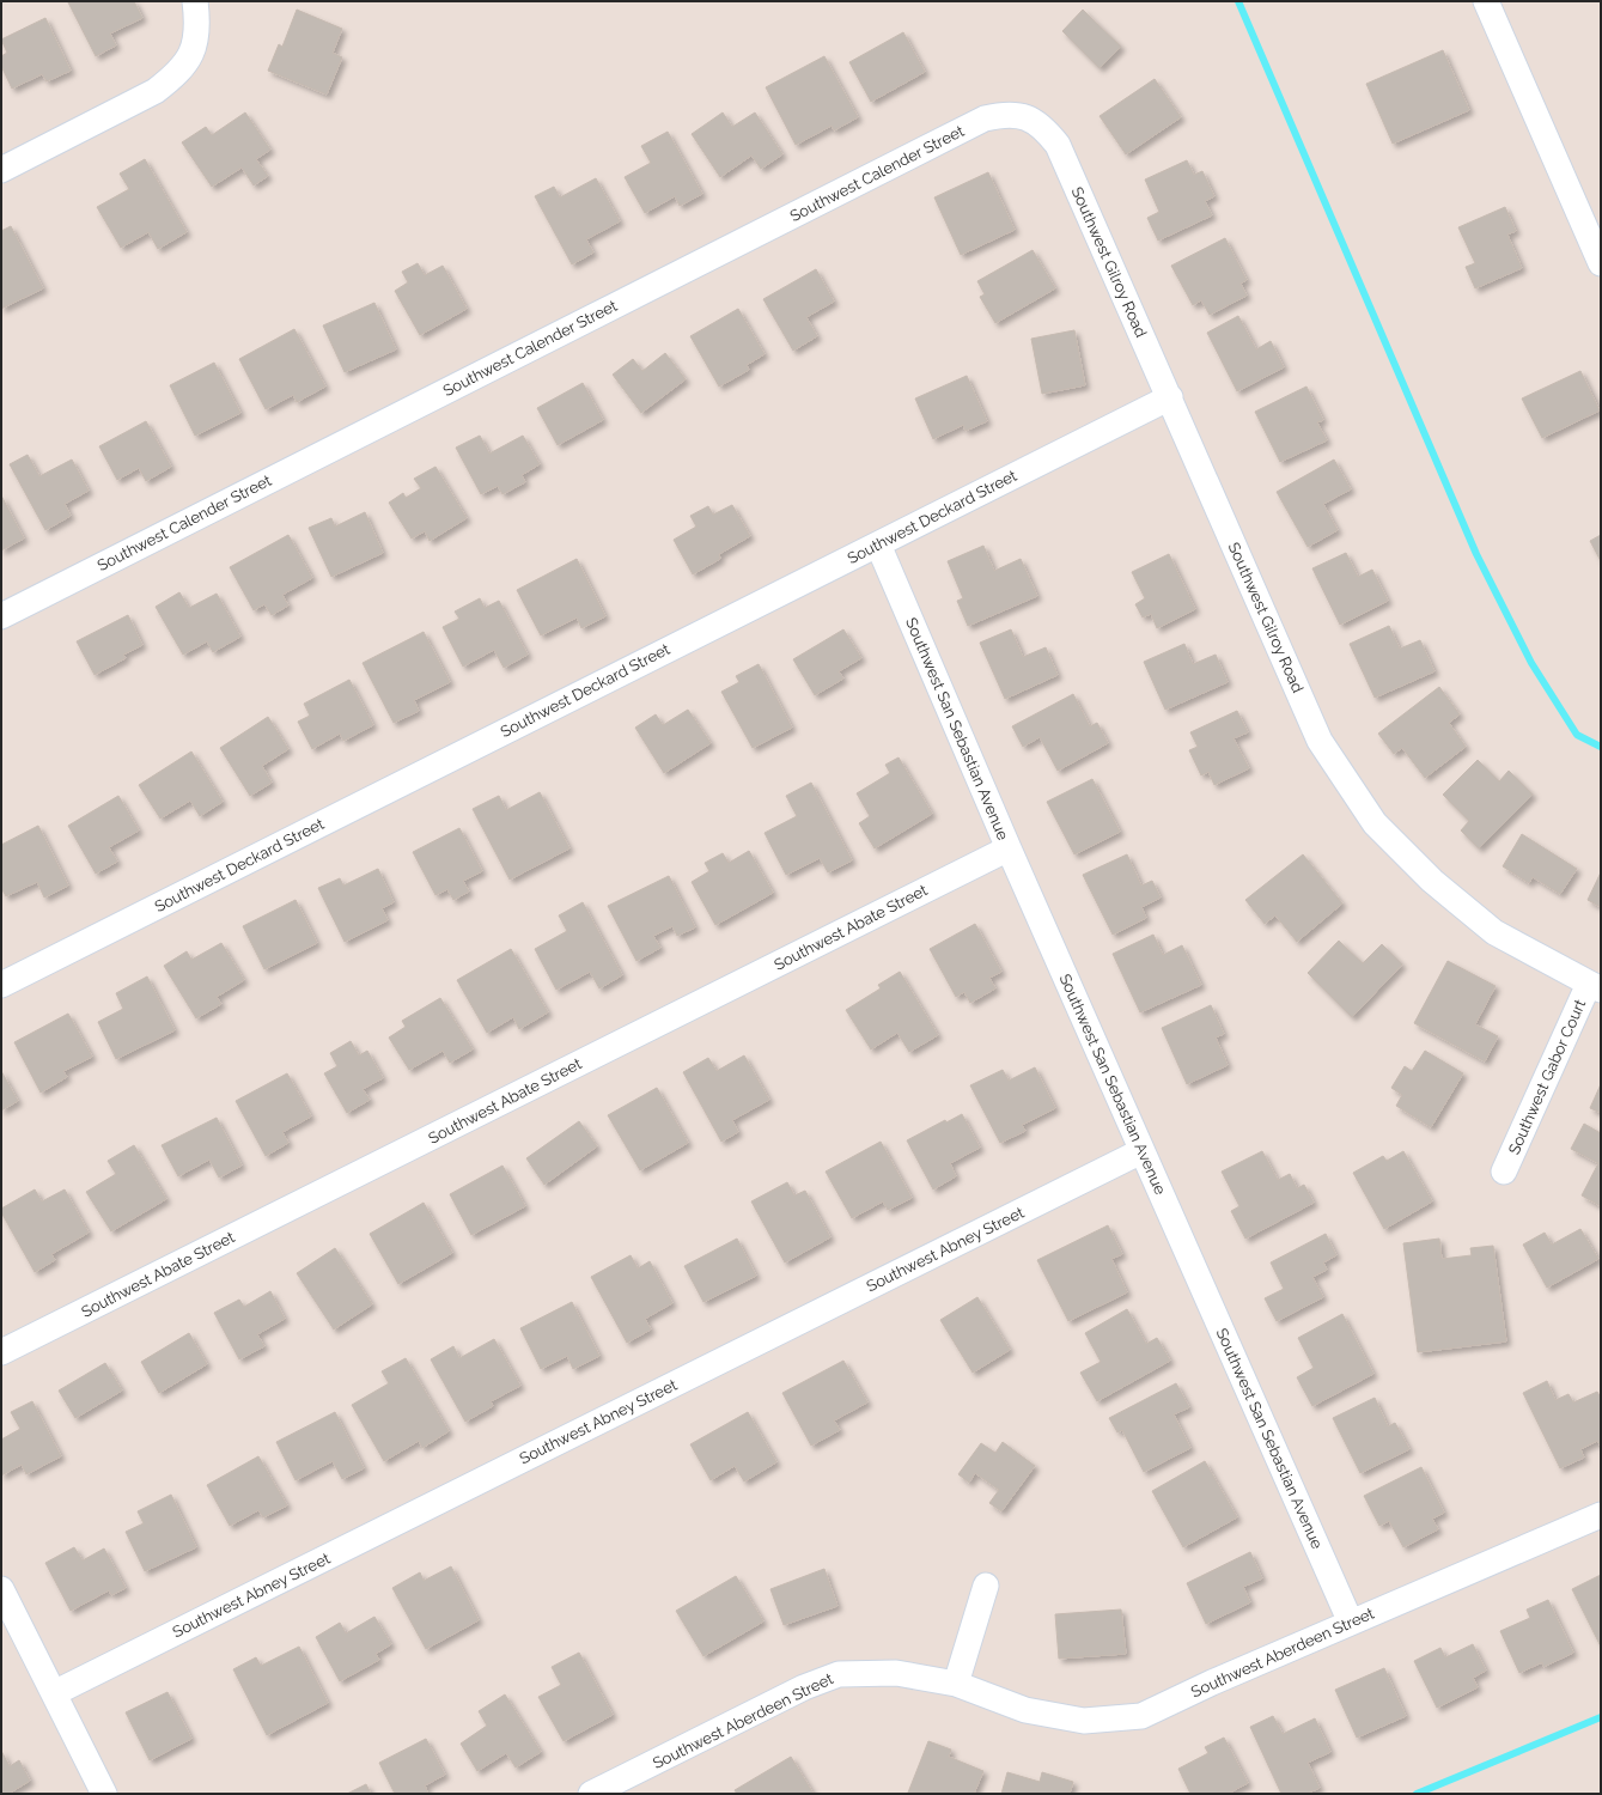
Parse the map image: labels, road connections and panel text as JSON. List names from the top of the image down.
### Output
{
  "streets": {
    "street": [
      "Southwest Calender Street",
      "Southwest Gilroy Road",
      "Southwest Deckard Street",
      "Southwest San Sebastian Avenue",
      "Southwest Abate Street",
      "Southwest Gabor Court",
      "Southwest Abney Street",
      "Southwest Aberdeen Street"
    ]
  },
  "crossings": [
    ["Southwest Calender Street", "Southwest Gilroy Road"],
    ["Southwest Gilroy Road", "Southwest Deckard Street"],
    ["Southwest Gilroy Road", "Southwest Gabor Court"],
    ["Southwest Deckard Street", "Southwest San Sebastian Avenue"],
    ["Southwest San Sebastian Avenue", "Southwest Abate Street"],
    ["Southwest San Sebastian Avenue", "Southwest Abney Street"],
    ["Southwest San Sebastian Avenue", "Southwest Aberdeen Street"]
  ]
}
